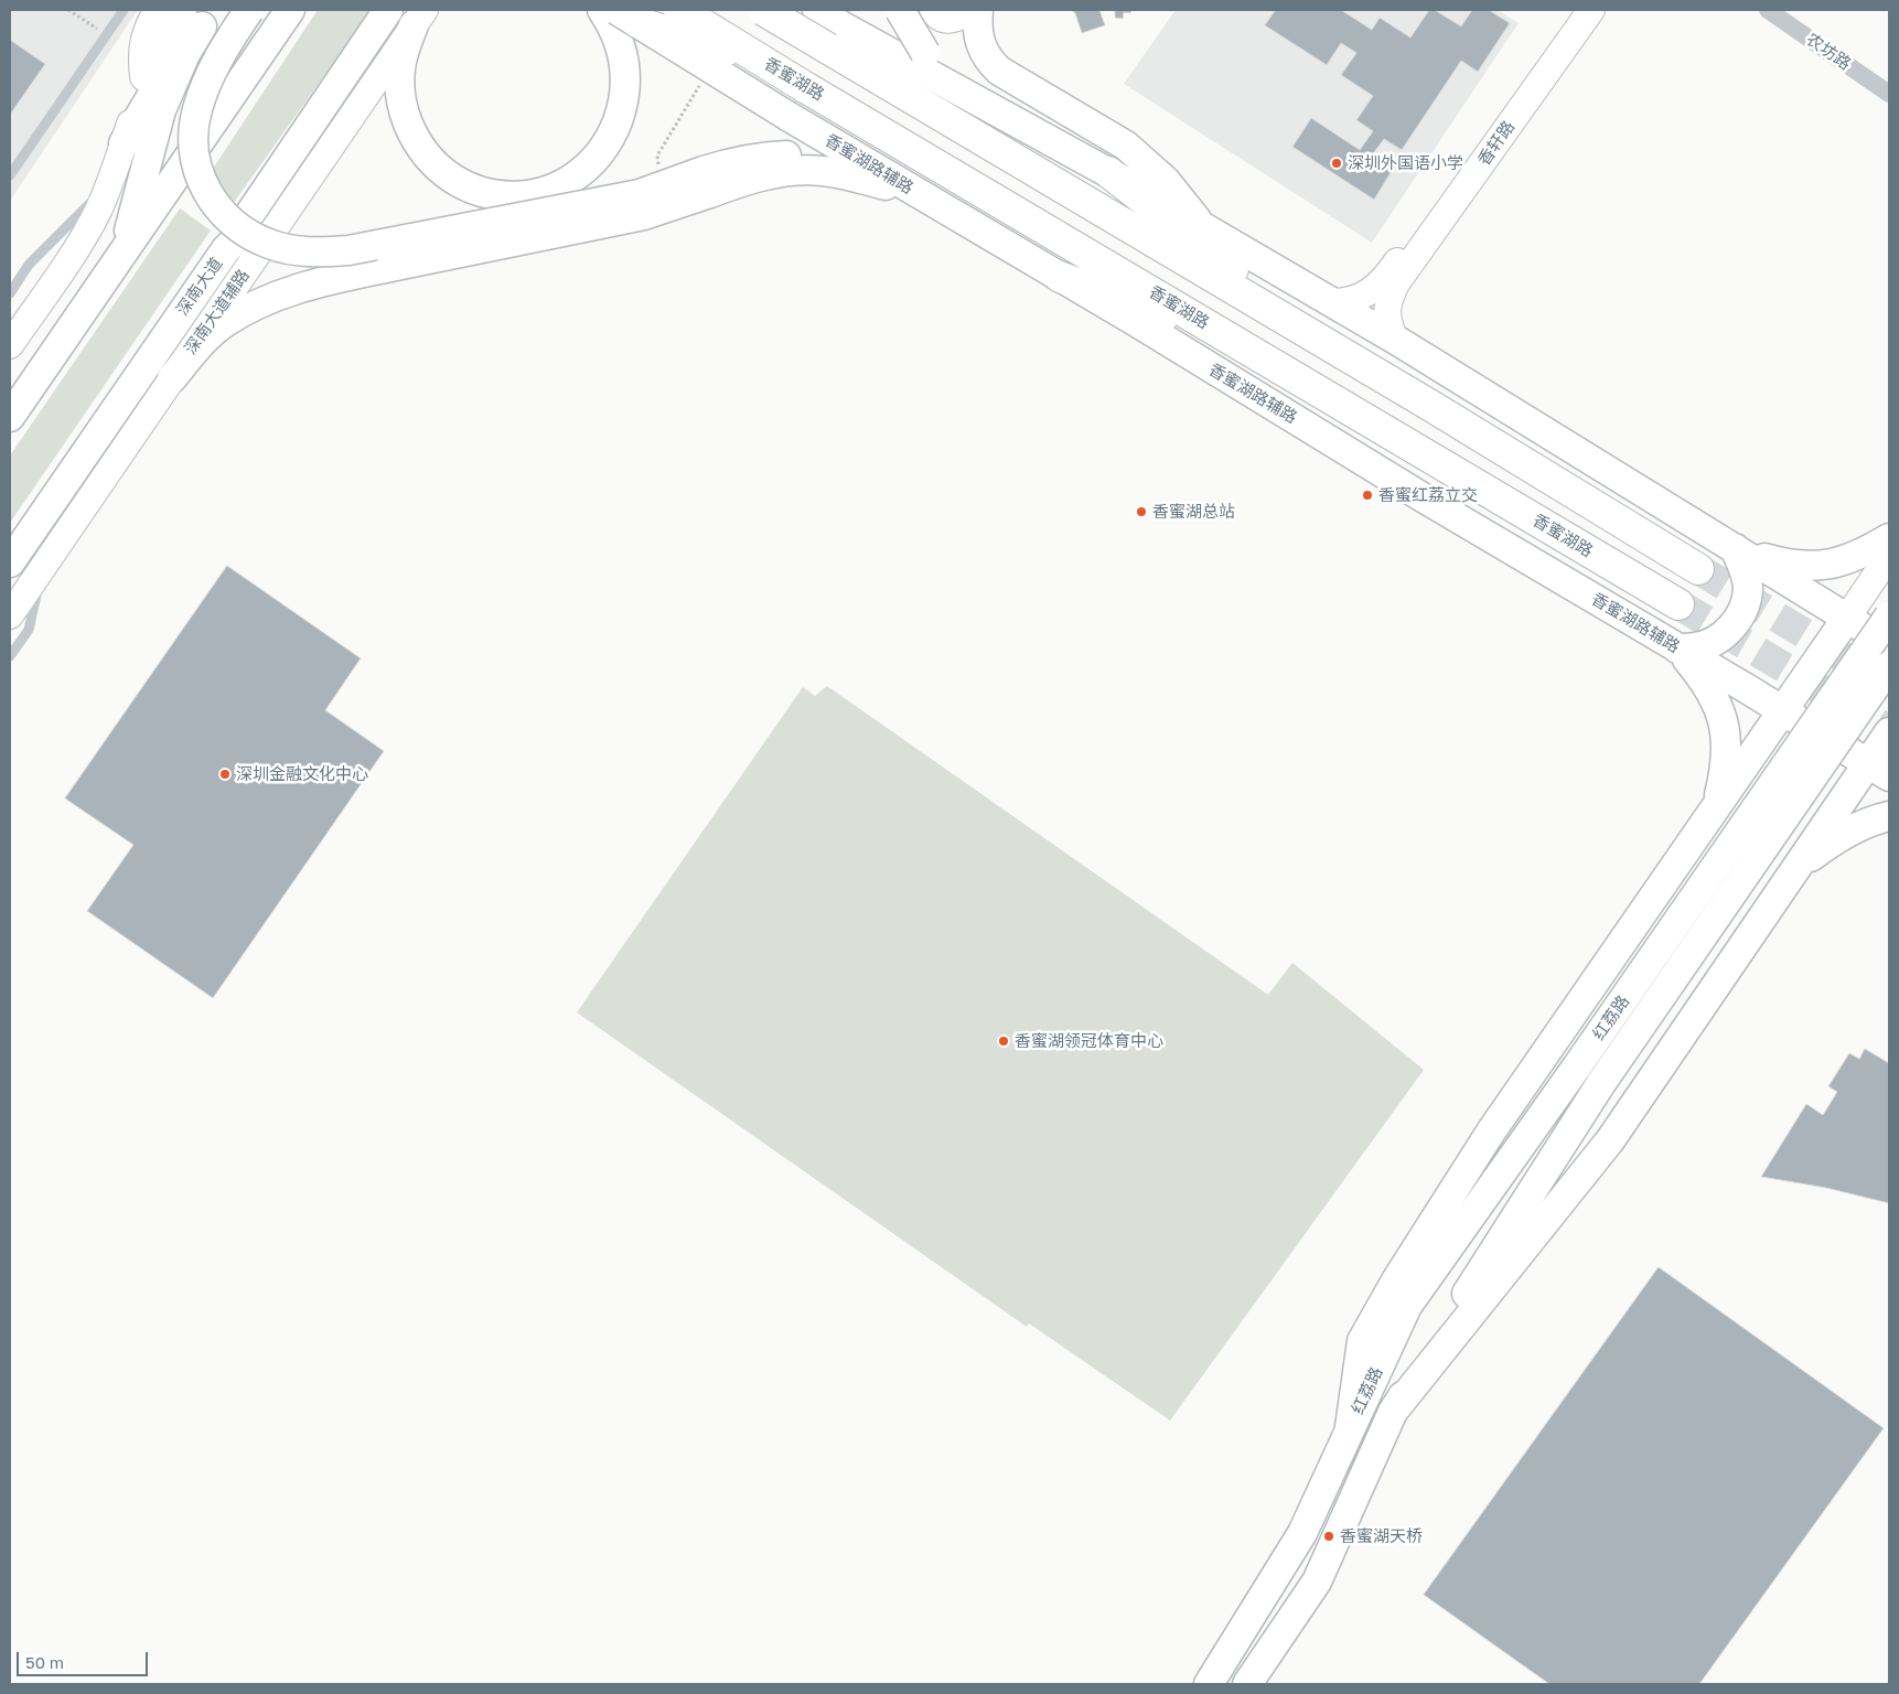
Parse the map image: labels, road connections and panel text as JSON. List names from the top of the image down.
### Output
{
  "streets": {
    "highway": ["香蜜湖路"],
    "main road": [
      "香轩路",
      "香蜜湖路辅路",
      "深南大道",
      "深南大道辅路",
      "红荔路"
    ],
    "street": ["农坊路"]
  },
  "crossings": [
    ["香蜜湖路辅路", "红荔路"]
  ],
  "places": [
    "深圳外国语小学",
    "香蜜红荔立交",
    "香蜜湖总站",
    "深圳金融文化中心",
    "香蜜湖领冠体育中心",
    "香蜜湖天桥"
  ],
  "scale_bar": "50 m"
}
